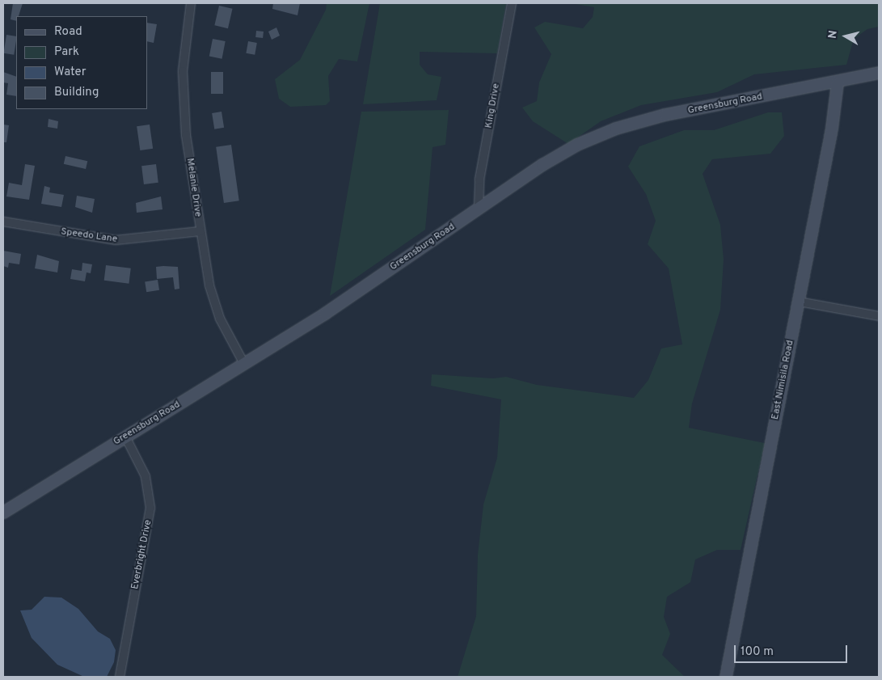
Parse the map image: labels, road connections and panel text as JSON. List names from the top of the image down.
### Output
{
  "streets": {
    "main road": ["Greensburg Road", "East Nimisila Road"],
    "street": [
      "King Drive",
      "Melanie Drive",
      "Speedo Lane",
      "Everbright Drive"
    ]
  },
  "crossings": [
    ["Greensburg Road", "King Drive"],
    ["Greensburg Road", "Melanie Drive"],
    ["Greensburg Road", "East Nimisila Road"],
    ["Greensburg Road", "Everbright Drive"],
    ["Melanie Drive", "Speedo Lane"]
  ],
  "legend": [
    "Road",
    "Park",
    "Water",
    "Building"
  ],
  "scale_bar": "100 m",
  "north": "left"
}
